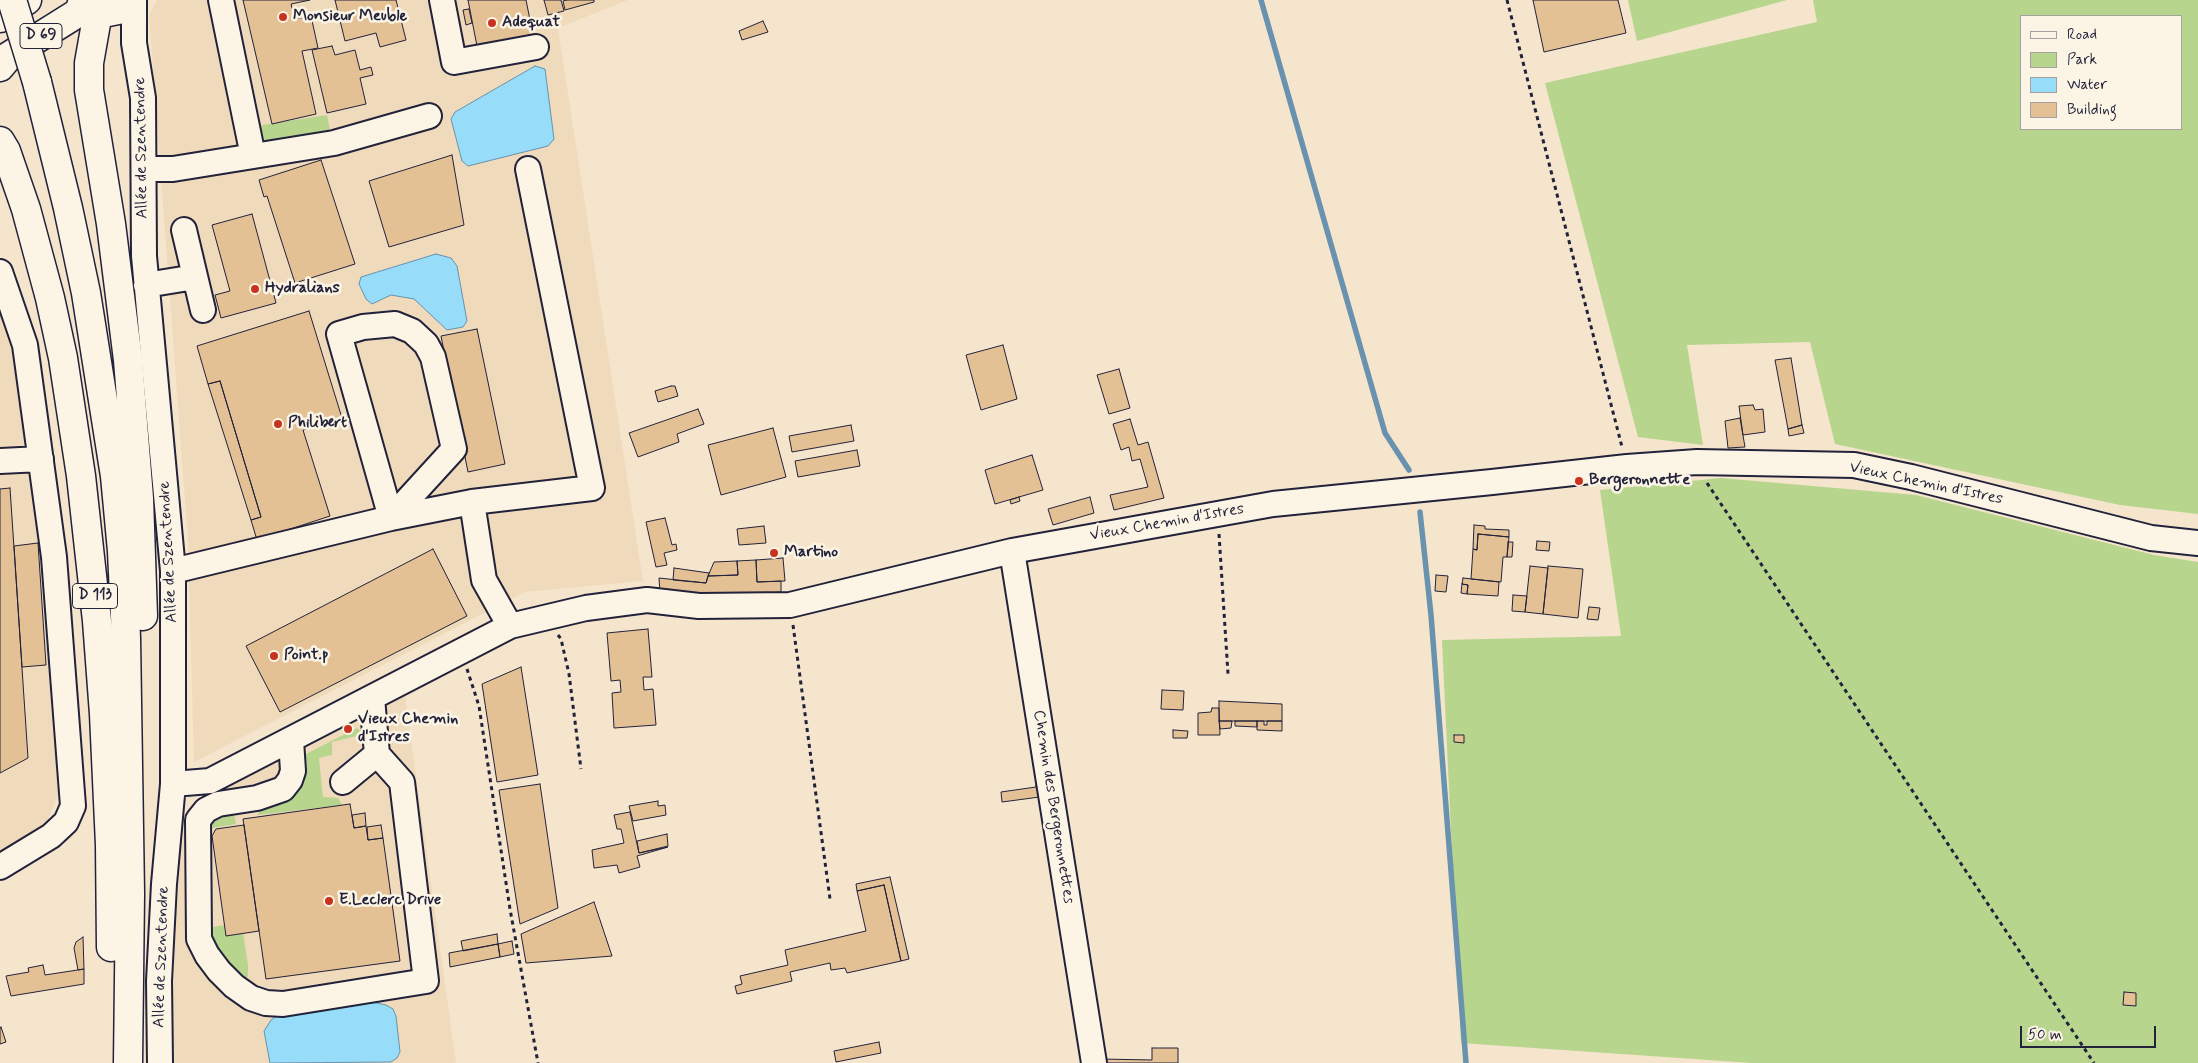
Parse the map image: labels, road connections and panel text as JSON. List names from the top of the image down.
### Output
{
  "streets": {
    "main road": ["D 69", "D 113"],
    "street": ["Allée de Szentendre", "Vieux Chemin d'Istres", "Chemin des Bergeronnettes"]
  },
  "crossings": [
    ["D 69", "Allée de Szentendre"],
    ["Allée de Szentendre", "Vieux Chemin d'Istres"],
    ["Vieux Chemin d'Istres", "Chemin des Bergeronnettes"]
  ],
  "places": [
    "Monsieur Meuble",
    "Adequat",
    "Hydralians",
    "Philibert",
    "Bergeronnette",
    "Martino",
    "Point.p",
    "Vieux Chemin d'Istres",
    "E.Leclerc Drive"
  ],
  "legend": [
    "Road",
    "Park",
    "Water",
    "Building"
  ],
  "scale_bar": "50 m"
}
